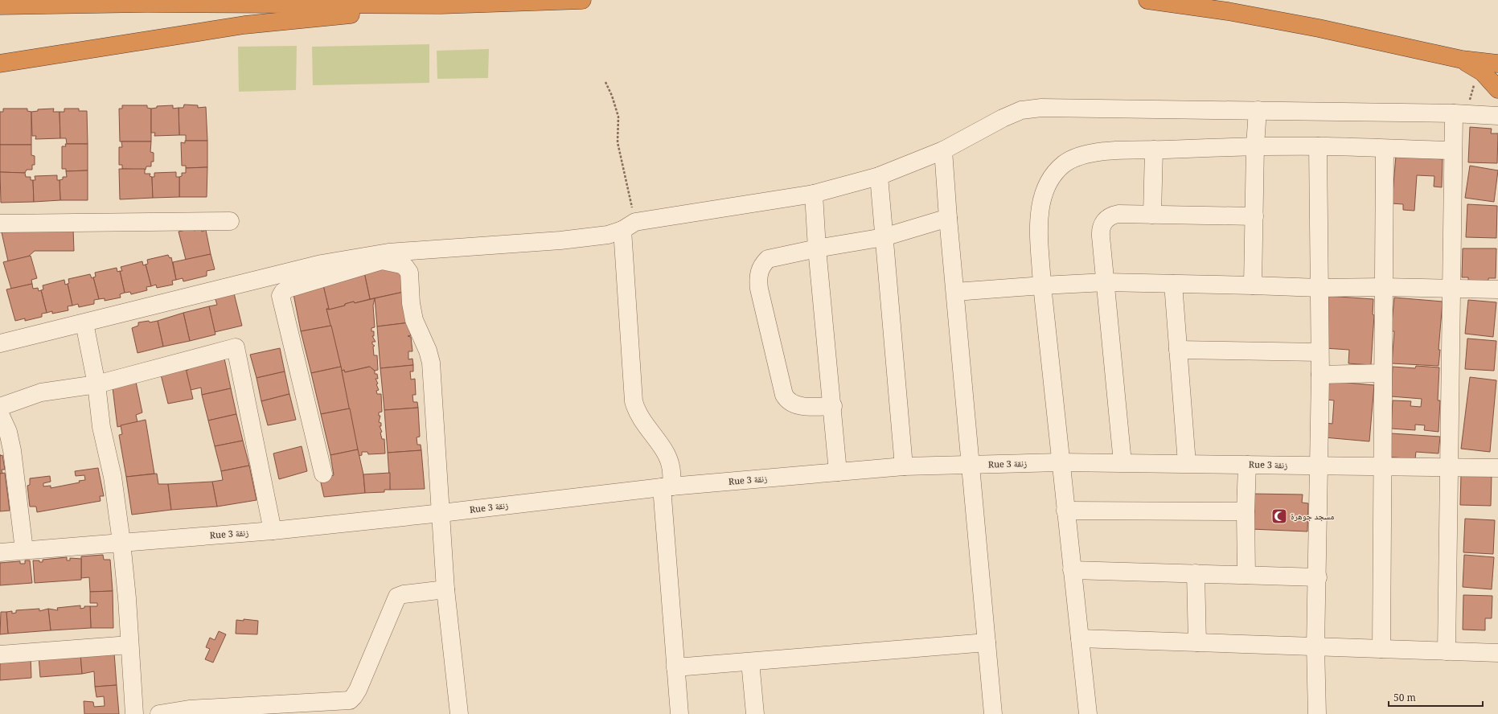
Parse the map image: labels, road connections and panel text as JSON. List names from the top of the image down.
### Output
{
  "streets": {
    "street": ["Rue 3 زنقة"]
  },
  "places": {
    "mosque": ["مسجد جوهرة"]
  },
  "scale_bar": "50 m"
}
